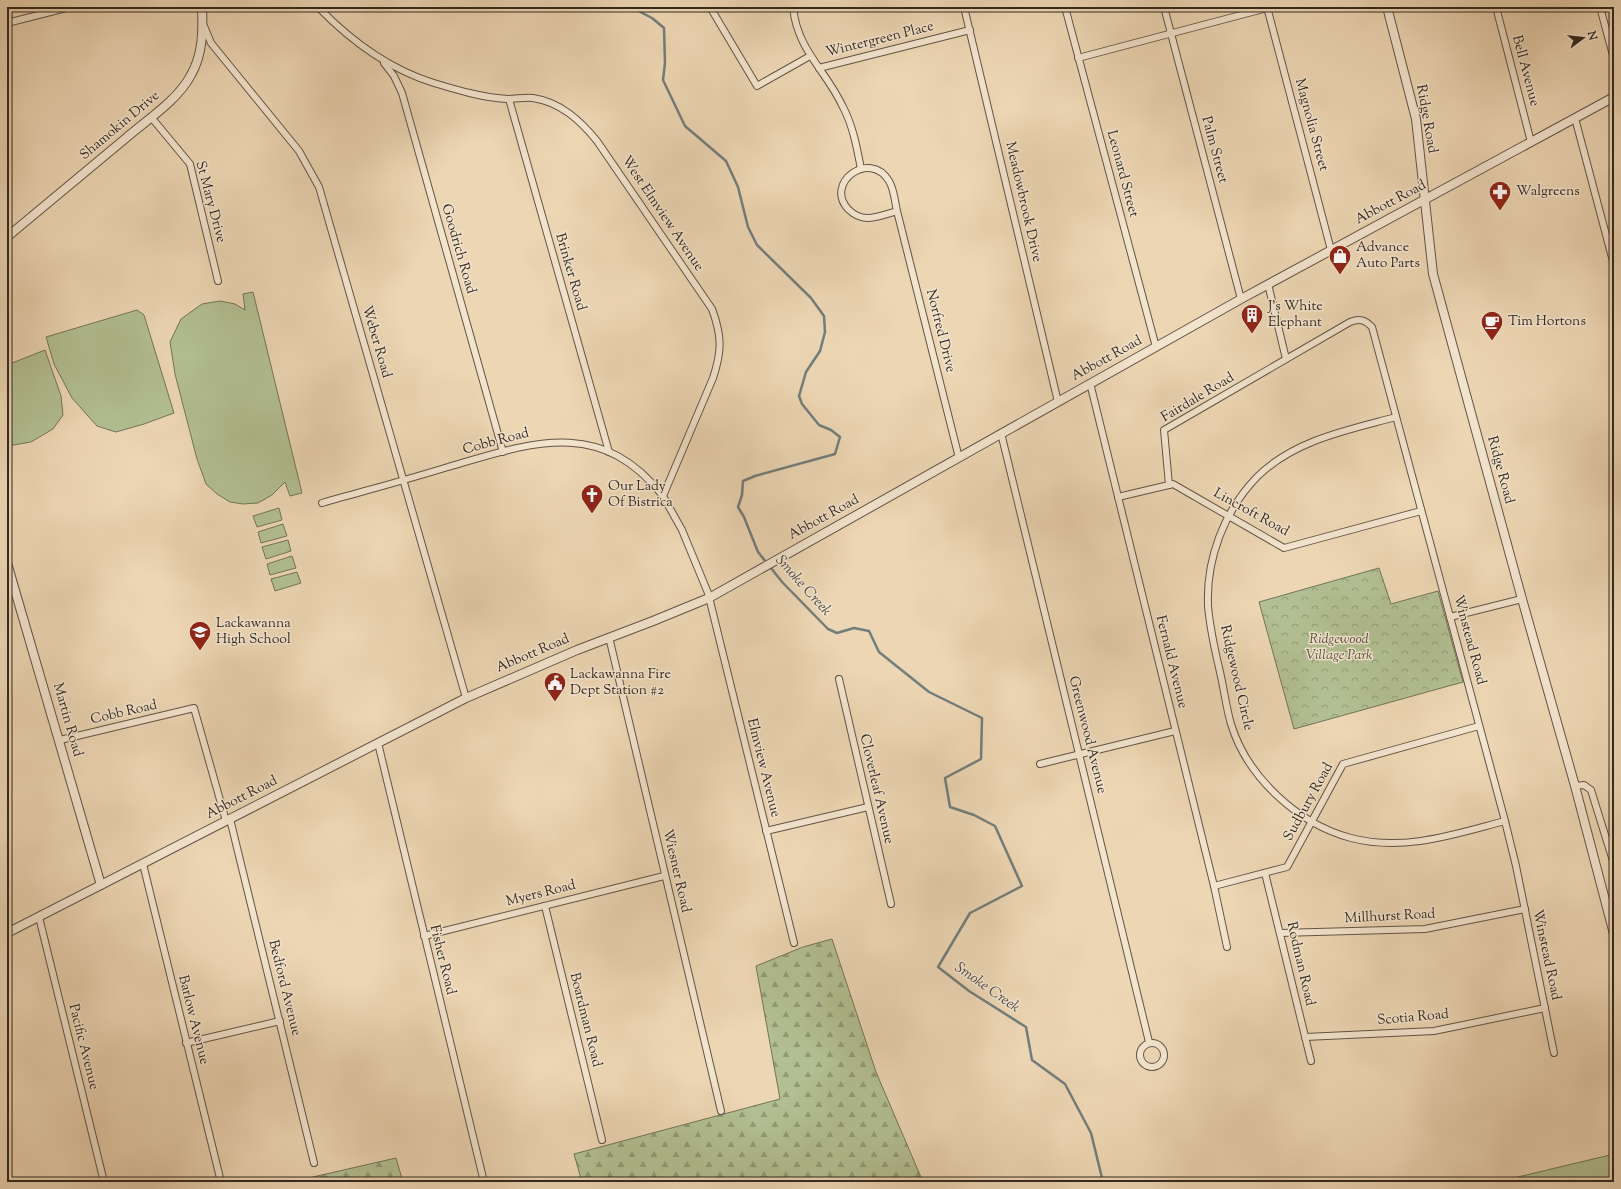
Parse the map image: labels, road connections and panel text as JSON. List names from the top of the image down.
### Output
{
  "streets": {
    "street": [
      "Wintergreen Place",
      "Bell Avenue",
      "Ridge Road",
      "Magnolia Street",
      "Shamokin Drive",
      "Palm Street",
      "Leonard Street",
      "St Mary Drive",
      "Meadowbrook Drive",
      "Abbott Road",
      "West Elmview Avenue",
      "Goodrich Road",
      "Brinker Road",
      "Norfred Drive",
      "Weber Road",
      "Fairdale Road",
      "Cobb Road",
      "Lincroft Road",
      "Winstead Road",
      "Fernald Avenue",
      "Ridgewood Circle",
      "Martin Road",
      "Greenwood Avenue",
      "Elmview Avenue",
      "Cloverleaf Avenue",
      "Sudbury Road",
      "Wiesner Road",
      "Myers Road",
      "Millhurst Road",
      "Fisher Road",
      "Rodman Road",
      "Bedford Avenue",
      "Scotia Road",
      "Barlow Avenue",
      "Boardman Road",
      "Pacific Avenue"
    ]
  },
  "crossings": [
    ["Wintergreen Place", "Meadowbrook Drive"],
    ["Bell Avenue", "Abbott Road"],
    ["Ridge Road", "Abbott Road"],
    ["Magnolia Street", "Abbott Road"],
    ["Shamokin Drive", "St Mary Drive"],
    ["Shamokin Drive", "Weber Road"],
    ["Palm Street", "Abbott Road"],
    ["Leonard Street", "Abbott Road"],
    ["Meadowbrook Drive", "Abbott Road"],
    ["Abbott Road", "Norfred Drive"],
    ["Abbott Road", "Weber Road"],
    ["Abbott Road", "Fernald Avenue"],
    ["Abbott Road", "Martin Road"],
    ["Abbott Road", "Greenwood Avenue"],
    ["Abbott Road", "Elmview Avenue"],
    ["Abbott Road", "Wiesner Road"],
    ["Abbott Road", "Fisher Road"],
    ["Abbott Road", "Bedford Avenue"],
    ["Abbott Road", "Barlow Avenue"],
    ["Abbott Road", "Pacific Avenue"],
    ["West Elmview Avenue", "Goodrich Road"],
    ["West Elmview Avenue", "Brinker Road"],
    ["West Elmview Avenue", "Cobb Road"],
    ["Goodrich Road", "Cobb Road"],
    ["Brinker Road", "Cobb Road"],
    ["Weber Road", "Cobb Road"],
    ["Fairdale Road", "Lincroft Road"],
    ["Fairdale Road", "Winstead Road"],
    ["Cobb Road", "Martin Road"],
    ["Cobb Road", "Bedford Avenue"],
    ["Lincroft Road", "Winstead Road"],
    ["Lincroft Road", "Ridgewood Circle"],
    ["Winstead Road", "Ridgewood Circle"],
    ["Winstead Road", "Sudbury Road"],
    ["Winstead Road", "Millhurst Road"],
    ["Winstead Road", "Scotia Road"],
    ["Fernald Avenue", "Sudbury Road"],
    ["Ridgewood Circle", "Sudbury Road"],
    ["Sudbury Road", "Rodman Road"],
    ["Wiesner Road", "Myers Road"],
    ["Myers Road", "Fisher Road"],
    ["Myers Road", "Boardman Road"],
    ["Millhurst Road", "Rodman Road"],
    ["Rodman Road", "Scotia Road"]
  ],
  "water": ["Smoke Creek"],
  "parks": ["Ridgewood Village Park"],
  "places": {
    "pharmacy": ["Walgreens"],
    "shop": ["Advance Auto Parts"],
    "building": ["J's White Elephant"],
    "cafe": ["Tim Hortons"],
    "church": ["Our Lady Of Bistrica"],
    "school or university": ["Lackawanna High School"],
    "public building": ["Lackawanna Fire Dept Station #2"]
  },
  "north": "right"
}
